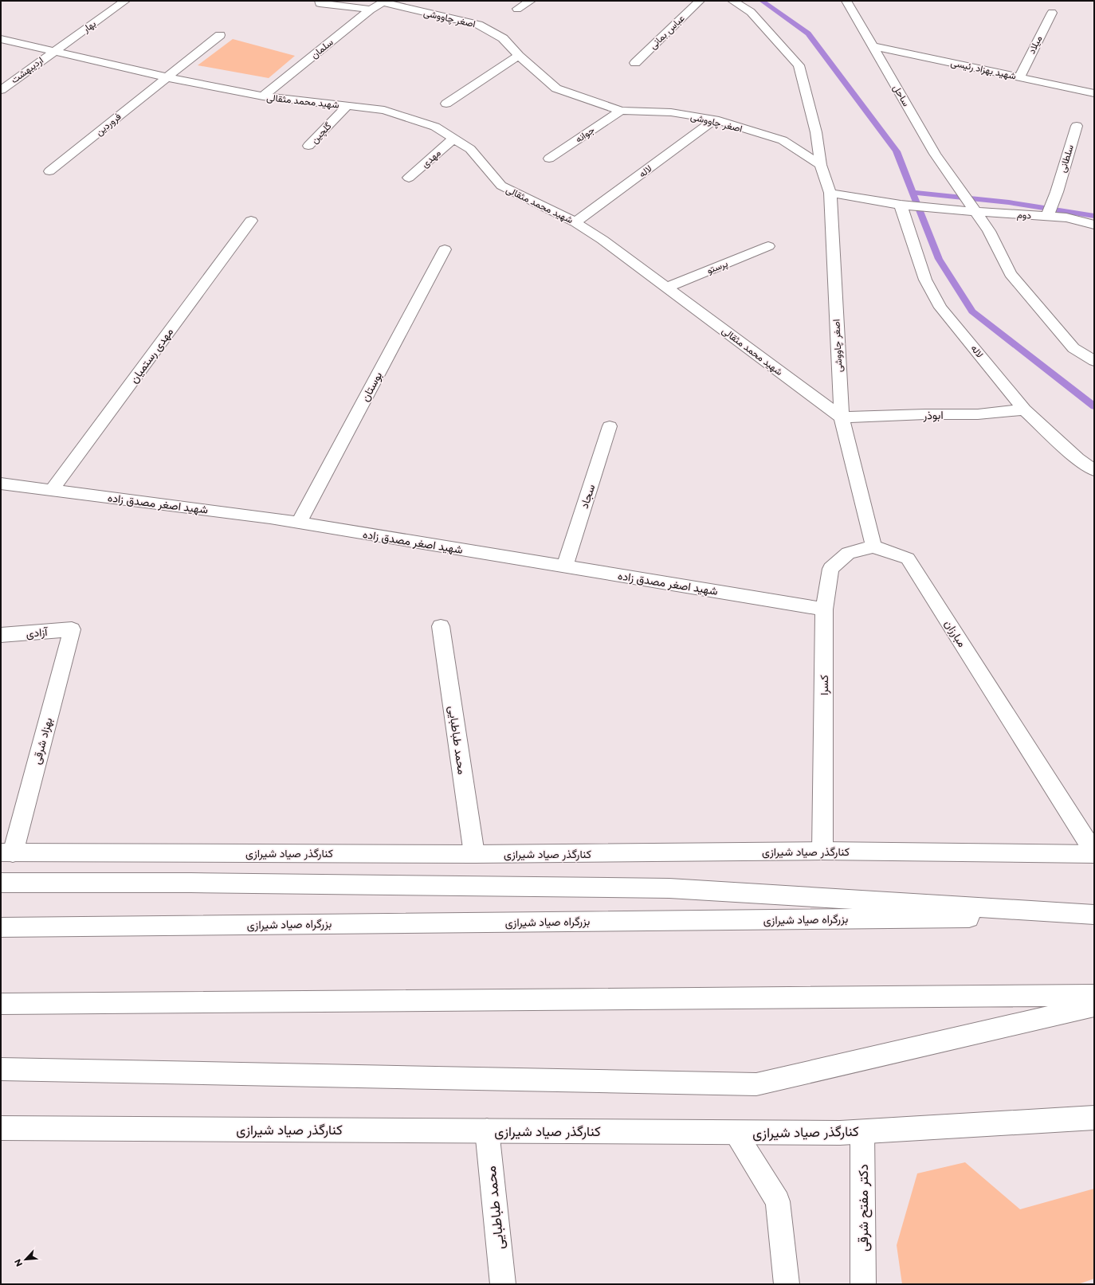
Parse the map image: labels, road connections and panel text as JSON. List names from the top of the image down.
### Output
{
  "streets": {
    "main road": [
      "اصغر چاووشی",
      "بهار",
      "عباس بمانی",
      "میلاد",
      "سلمان",
      "شهید بهزاد رئیسی",
      "اردیبهشت",
      "ساحل",
      "شهید محمد مثقالی",
      "فروردین",
      "گلچین",
      "جوانه",
      "مهدی",
      "سلطانی",
      "لاله",
      "دوم",
      "پرستو",
      "مهدی رستمیان",
      "بوستان",
      "ابوذر",
      "سجاد",
      "شهید اصغر مصدق زاده",
      "آزادی",
      "مبارزان",
      "کسرا",
      "محمد طباطبایی",
      "بهزاد شرقی",
      "کنارگذر صیاد شیرازی",
      "بزرگراه صیاد شیرازی",
      "دکتر مفتح شرقی"
    ]
  },
  "crossings": [
    ["اصغر چاووشی", "سلمان"],
    ["اصغر چاووشی", "شهید محمد مثقالی"],
    ["اصغر چاووشی", "جوانه"],
    ["اصغر چاووشی", "لاله"],
    ["اصغر چاووشی", "دوم"],
    ["اصغر چاووشی", "ابوذر"],
    ["بهار", "اردیبهشت"],
    ["بهار", "شهید محمد مثقالی"],
    ["میلاد", "شهید بهزاد رئیسی"],
    ["سلمان", "شهید محمد مثقالی"],
    ["شهید بهزاد رئیسی", "ساحل"],
    ["اردیبهشت", "شهید محمد مثقالی"],
    ["ساحل", "دوم"],
    ["شهید محمد مثقالی", "فروردین"],
    ["شهید محمد مثقالی", "گلچین"],
    ["شهید محمد مثقالی", "مهدی"],
    ["شهید محمد مثقالی", "لاله"],
    ["شهید محمد مثقالی", "پرستو"],
    ["شهید محمد مثقالی", "ابوذر"],
    ["سلطانی", "دوم"],
    ["لاله", "دوم"],
    ["لاله", "ابوذر"],
    ["مهدی رستمیان", "شهید اصغر مصدق زاده"],
    ["بوستان", "شهید اصغر مصدق زاده"],
    ["سجاد", "شهید اصغر مصدق زاده"],
    ["شهید اصغر مصدق زاده", "کسرا"],
    ["آزادی", "بهزاد شرقی"],
    ["مبارزان", "کسرا"],
    ["مبارزان", "کنارگذر صیاد شیرازی"],
    ["کسرا", "کنارگذر صیاد شیرازی"],
    ["محمد طباطبایی", "کنارگذر صیاد شیرازی"],
    ["بهزاد شرقی", "کنارگذر صیاد شیرازی"],
    ["کنارگذر صیاد شیرازی", "دکتر مفتح شرقی"]
  ],
  "north": "bottom left"
}
